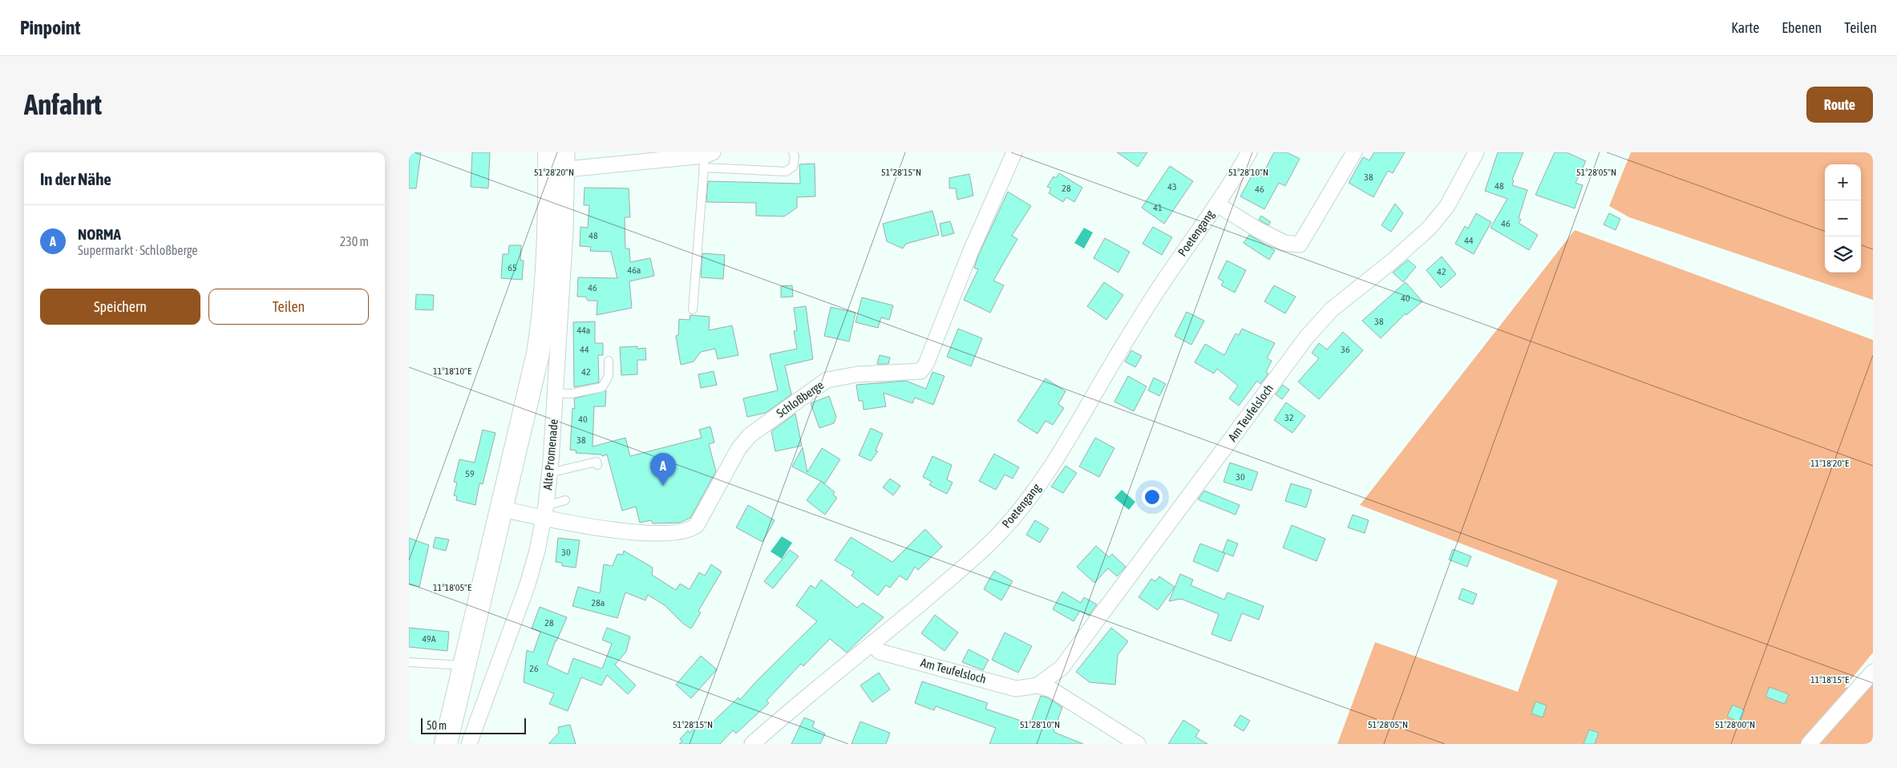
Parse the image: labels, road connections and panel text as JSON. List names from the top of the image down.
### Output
{
  "streets": {
    "street": [
      "Poetengang",
      "Schloßberge",
      "Am Teufelsloch",
      "Alte Promenade"
    ]
  },
  "crossings": [
    ["Poetengang", "Am Teufelsloch"],
    ["Schloßberge", "Alte Promenade"]
  ],
  "house_numbers": [
    "38",
    "48",
    "43",
    "28",
    "46",
    "41",
    "46",
    "48",
    "44",
    "65",
    "46a",
    "42",
    "46",
    "40",
    "38",
    "44a",
    "44",
    "36",
    "42",
    "32",
    "40",
    "38",
    "59",
    "30",
    "30",
    "28a",
    "28",
    "49A",
    "26"
  ],
  "scale_bar": "50 m",
  "page": {
    "header": "Pinpoint",
    "nav": ["Karte", "Ebenen", "Teilen"],
    "buttons": [
      "Route",
      ["Speichern", "Teilen"]
    ],
    "title": "Anfahrt",
    "heading": "In der Nähe",
    "map_buttons": ["+", "−"],
    "list": [
      {
        "mark": "A",
        "name": "NORMA",
        "note": "Supermarkt · Schloßberge",
        "value": "230 m"
      }
    ],
    "pins": "A",
    "scale": "50 m"
  },
  "coordinates": [
    "51°28'15\"N",
    "51°28'10\"N",
    "51°28'05\"N",
    "51°28'20\"N",
    "11°18'10\"E",
    "11°18'20\"E",
    "11°18'05\"E",
    "11°18'15\"E",
    "51°28'00\"N"
  ]
}
